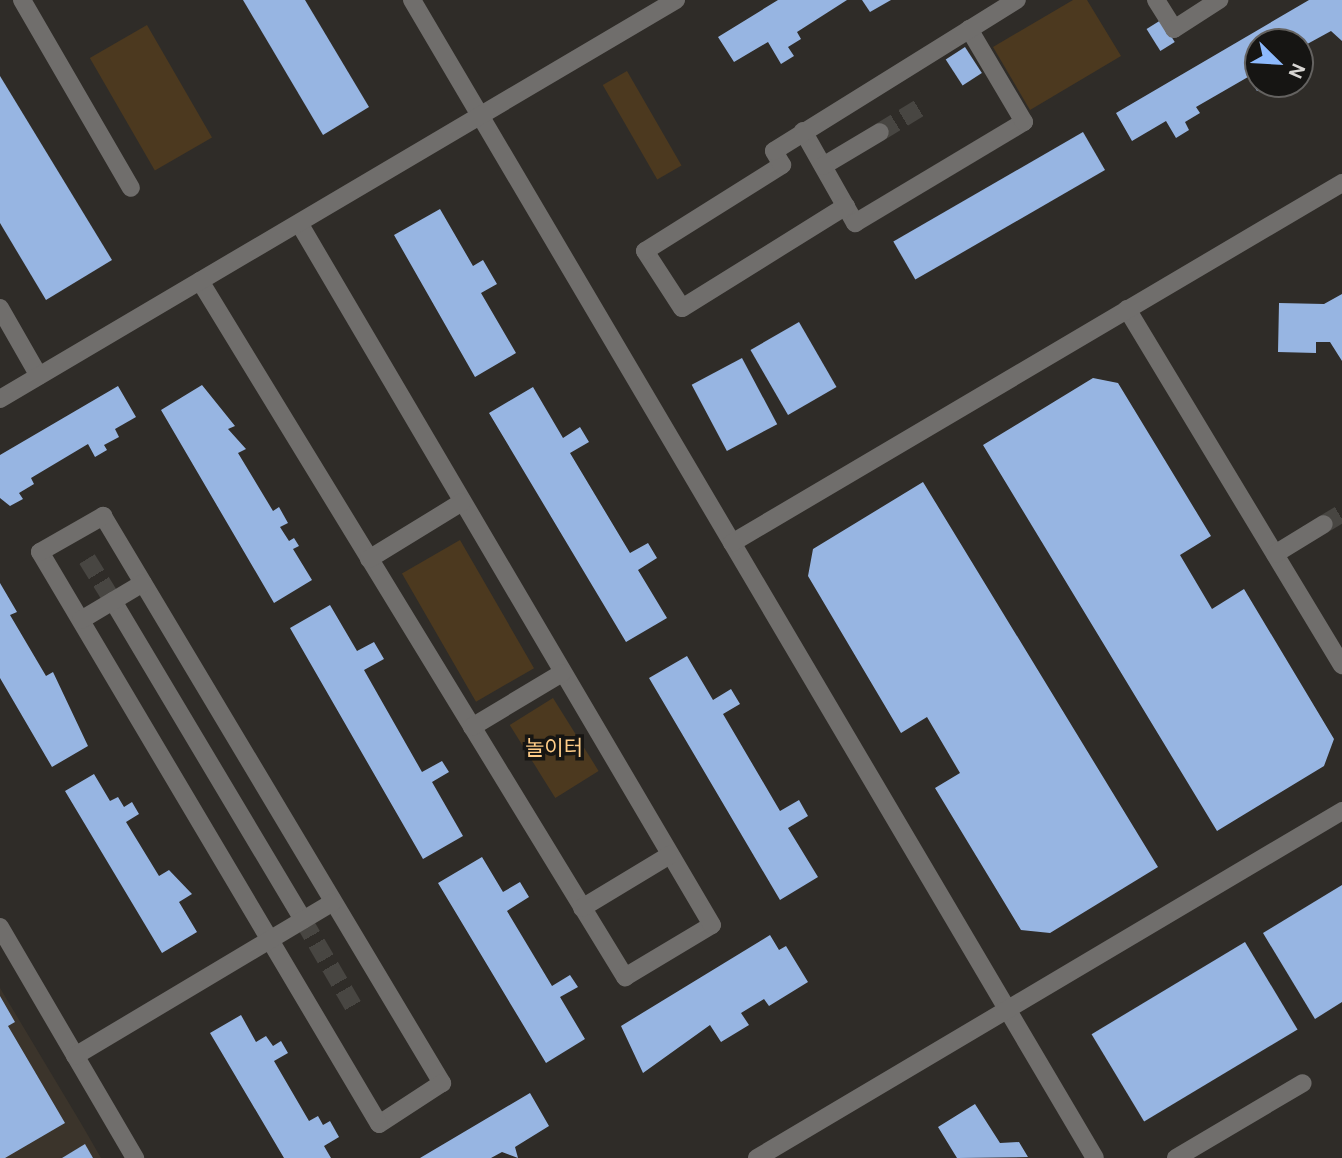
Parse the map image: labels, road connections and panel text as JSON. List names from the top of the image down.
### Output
{
  "parks": ["놀이터"],
  "north": "bottom right"
}
